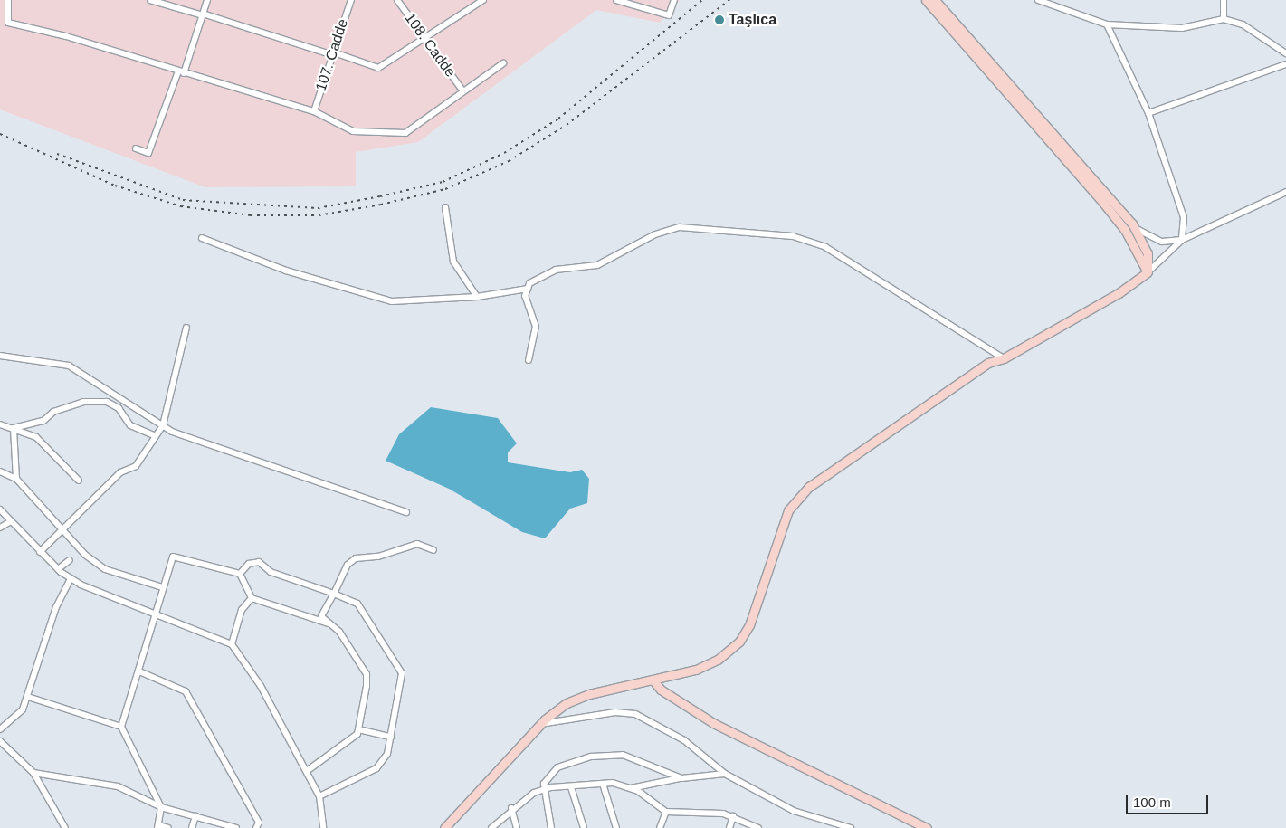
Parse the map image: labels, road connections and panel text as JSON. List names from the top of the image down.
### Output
{
  "streets": {
    "street": ["108. Cadde", "107. Cadde"]
  },
  "places": ["Taşlıca"],
  "scale_bar": "100 m"
}
